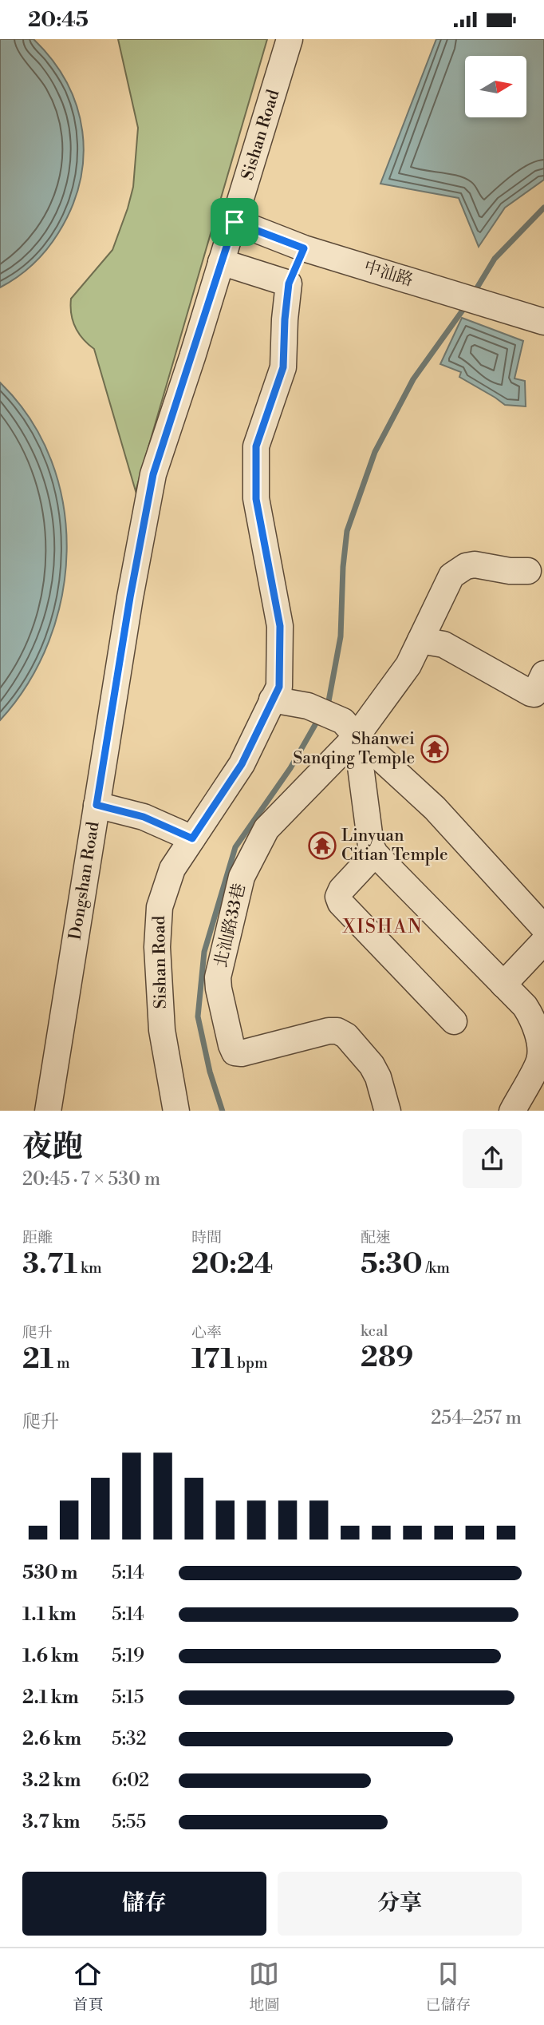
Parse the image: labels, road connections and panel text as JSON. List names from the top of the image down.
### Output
{
  "streets": {
    "street": [
      "Sishan Road",
      "中汕路",
      "Dongshan Road",
      "北汕路33巷"
    ]
  },
  "crossings": [
    ["Sishan Road", "中汕路"],
    ["Sishan Road", "Dongshan Road"]
  ],
  "districts": ["XISHAN"],
  "places": {
    "temple": ["Shanwei Sanqing Temple", "Linyuan Citian Temple"]
  },
  "north": "right",
  "page": {
    "status": "20:45",
    "heading": ["夜跑", "20:45 · 7 × 530 m"],
    "stats": [
      ["距離", "3.71 km"],
      ["時間", "20:24"],
      ["配速", "5:30 /km"],
      ["爬升", "21 m"],
      ["心率", "171 bpm"],
      ["kcal", "289"]
    ],
    "chart": ["爬升", "254–257 m"],
    "list": [
      {
        "name": "530 m",
        "note": "5:14"
      },
      {
        "name": "1.1 km",
        "note": "5:14"
      },
      {
        "name": "1.6 km",
        "note": "5:19"
      },
      {
        "name": "2.1 km",
        "note": "5:15"
      },
      {
        "name": "2.6 km",
        "note": "5:32"
      },
      {
        "name": "3.2 km",
        "note": "6:02"
      },
      {
        "name": "3.7 km",
        "note": "5:55"
      }
    ],
    "buttons": ["儲存", "分享"],
    "tabs": ["首頁", "地圖", "已儲存"]
  }
}
